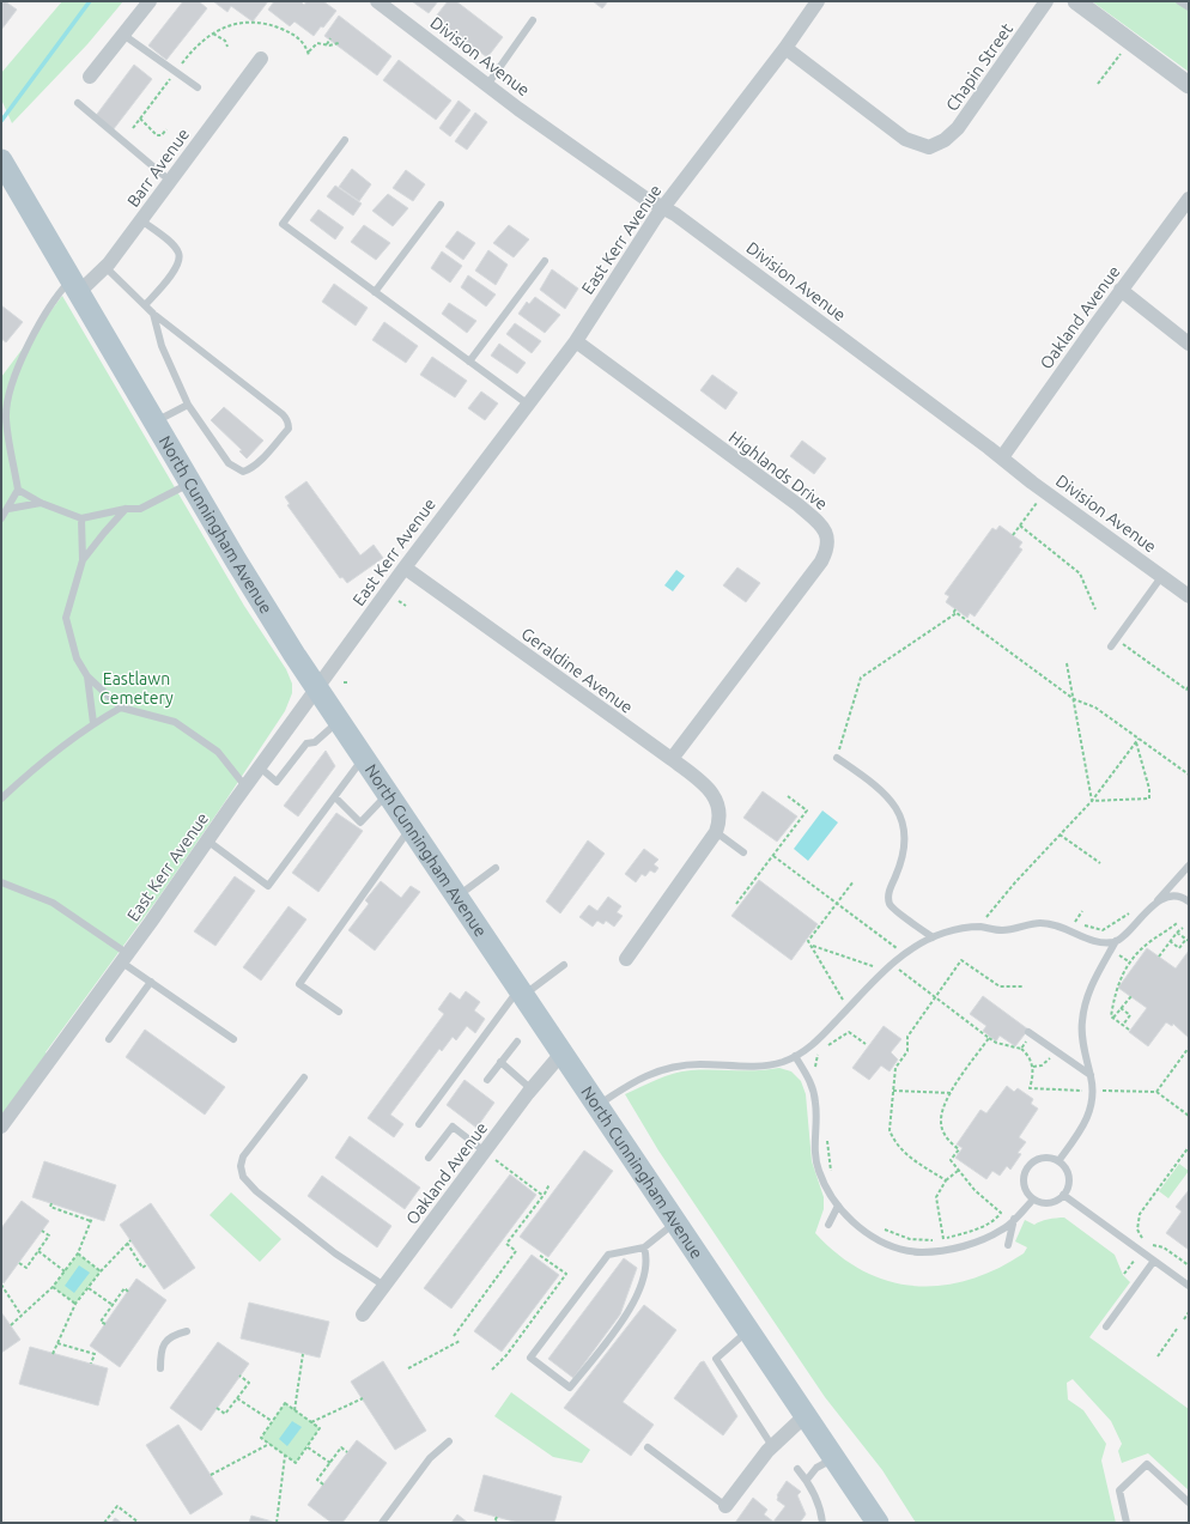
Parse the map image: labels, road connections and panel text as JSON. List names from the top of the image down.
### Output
{
  "streets": {
    "main road": ["North Cunningham Avenue"],
    "street": [
      "Division Avenue",
      "Chapin Street",
      "Barr Avenue",
      "East Kerr Avenue",
      "Oakland Avenue",
      "Highlands Drive",
      "Geraldine Avenue"
    ]
  },
  "crossings": [
    ["Division Avenue", "East Kerr Avenue"],
    ["Division Avenue", "Oakland Avenue"],
    ["Chapin Street", "East Kerr Avenue"],
    ["Barr Avenue", "North Cunningham Avenue"],
    ["East Kerr Avenue", "Highlands Drive"],
    ["East Kerr Avenue", "North Cunningham Avenue"],
    ["East Kerr Avenue", "Geraldine Avenue"],
    ["Oakland Avenue", "North Cunningham Avenue"],
    ["Highlands Drive", "Geraldine Avenue"]
  ],
  "parks": ["Eastlawn Cemetery"]
}
